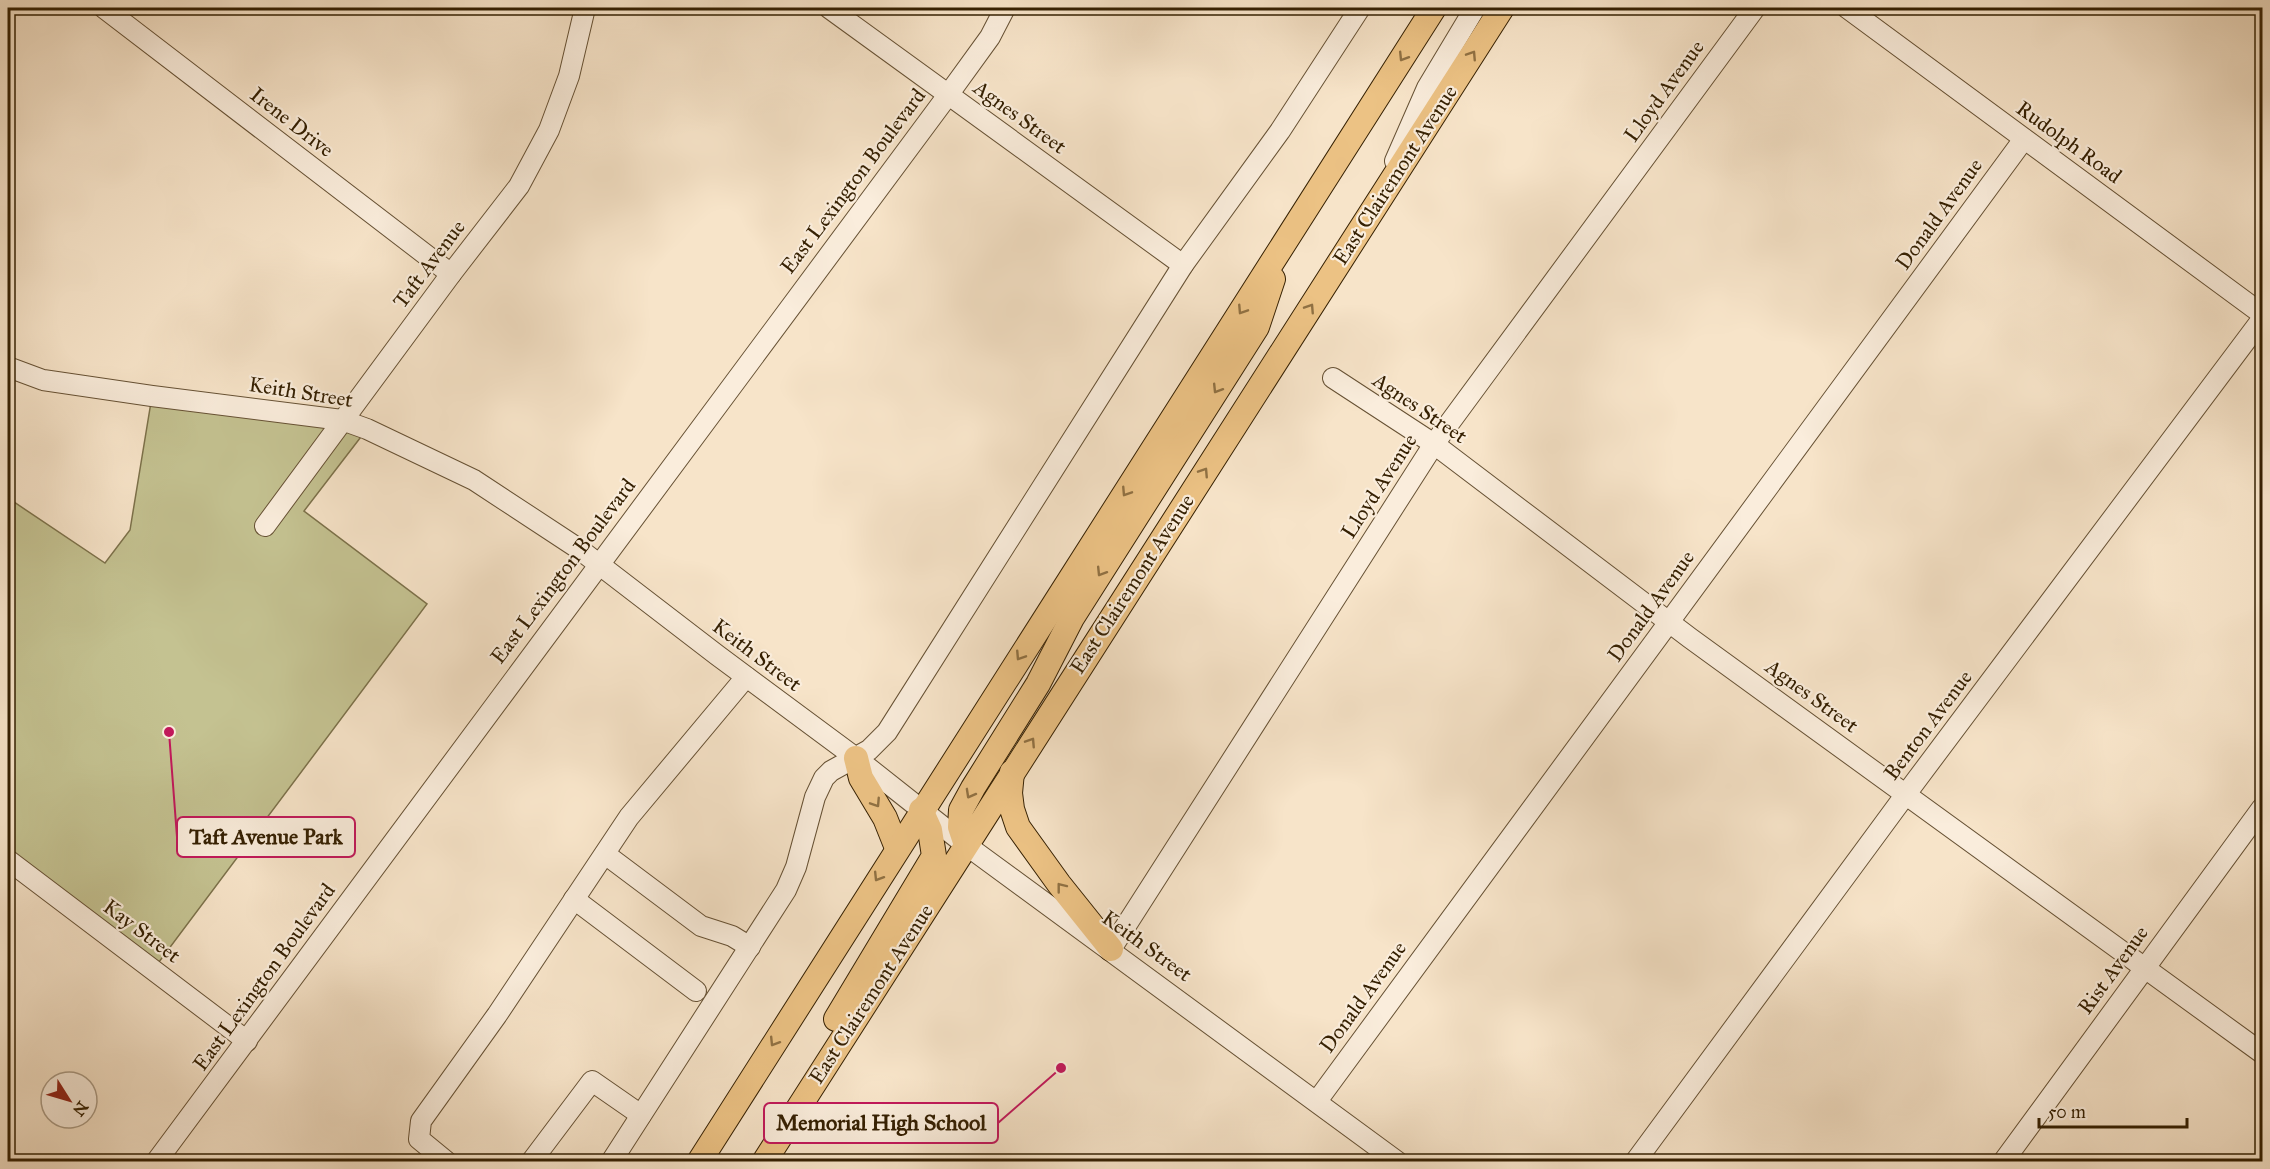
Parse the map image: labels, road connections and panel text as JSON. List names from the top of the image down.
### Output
{
  "streets": {
    "main road": ["East Clairemont Avenue"],
    "street": [
      "Lloyd Avenue",
      "Agnes Street",
      "Irene Drive",
      "Rudolph Road",
      "East Lexington Boulevard",
      "Donald Avenue",
      "Taft Avenue",
      "Keith Street",
      "Benton Avenue",
      "Kay Street",
      "Rist Avenue"
    ]
  },
  "crossings": [
    ["Lloyd Avenue", "Agnes Street"],
    ["Lloyd Avenue", "Keith Street"],
    ["Agnes Street", "East Lexington Boulevard"],
    ["Agnes Street", "Donald Avenue"],
    ["Agnes Street", "Benton Avenue"],
    ["Agnes Street", "Rist Avenue"],
    ["Irene Drive", "Taft Avenue"],
    ["Rudolph Road", "Donald Avenue"],
    ["East Clairemont Avenue", "Keith Street"],
    ["East Lexington Boulevard", "Keith Street"],
    ["East Lexington Boulevard", "Kay Street"],
    ["Donald Avenue", "Keith Street"],
    ["Taft Avenue", "Keith Street"]
  ],
  "places": ["Taft Avenue Park", "Memorial High School"],
  "scale_bar": "50 m",
  "north": "bottom right"
}
